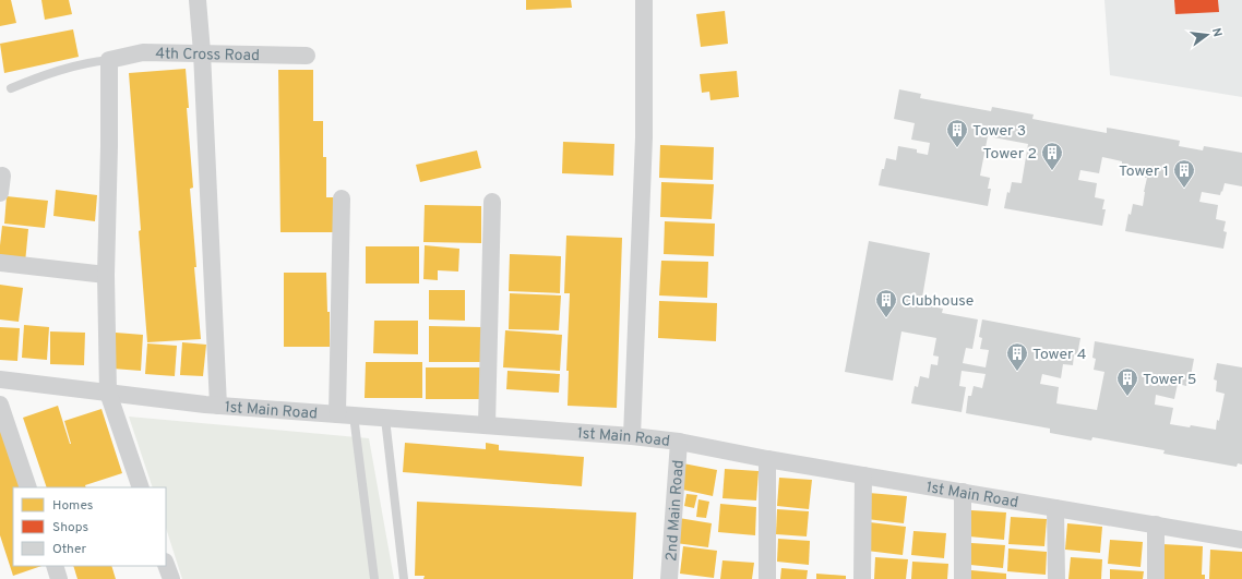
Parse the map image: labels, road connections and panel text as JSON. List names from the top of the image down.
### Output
{
  "streets": {
    "street": ["4th Cross Road", "1st Main Road", "2nd Main Road"]
  },
  "crossings": [
    ["1st Main Road", "2nd Main Road"]
  ],
  "places": {
    "building": [
      "Tower 3",
      "Tower 2",
      "Tower 1",
      "Clubhouse",
      "Tower 4",
      "Tower 5"
    ]
  },
  "legend": ["Homes", "Shops", "Other"],
  "north": "right"
}
